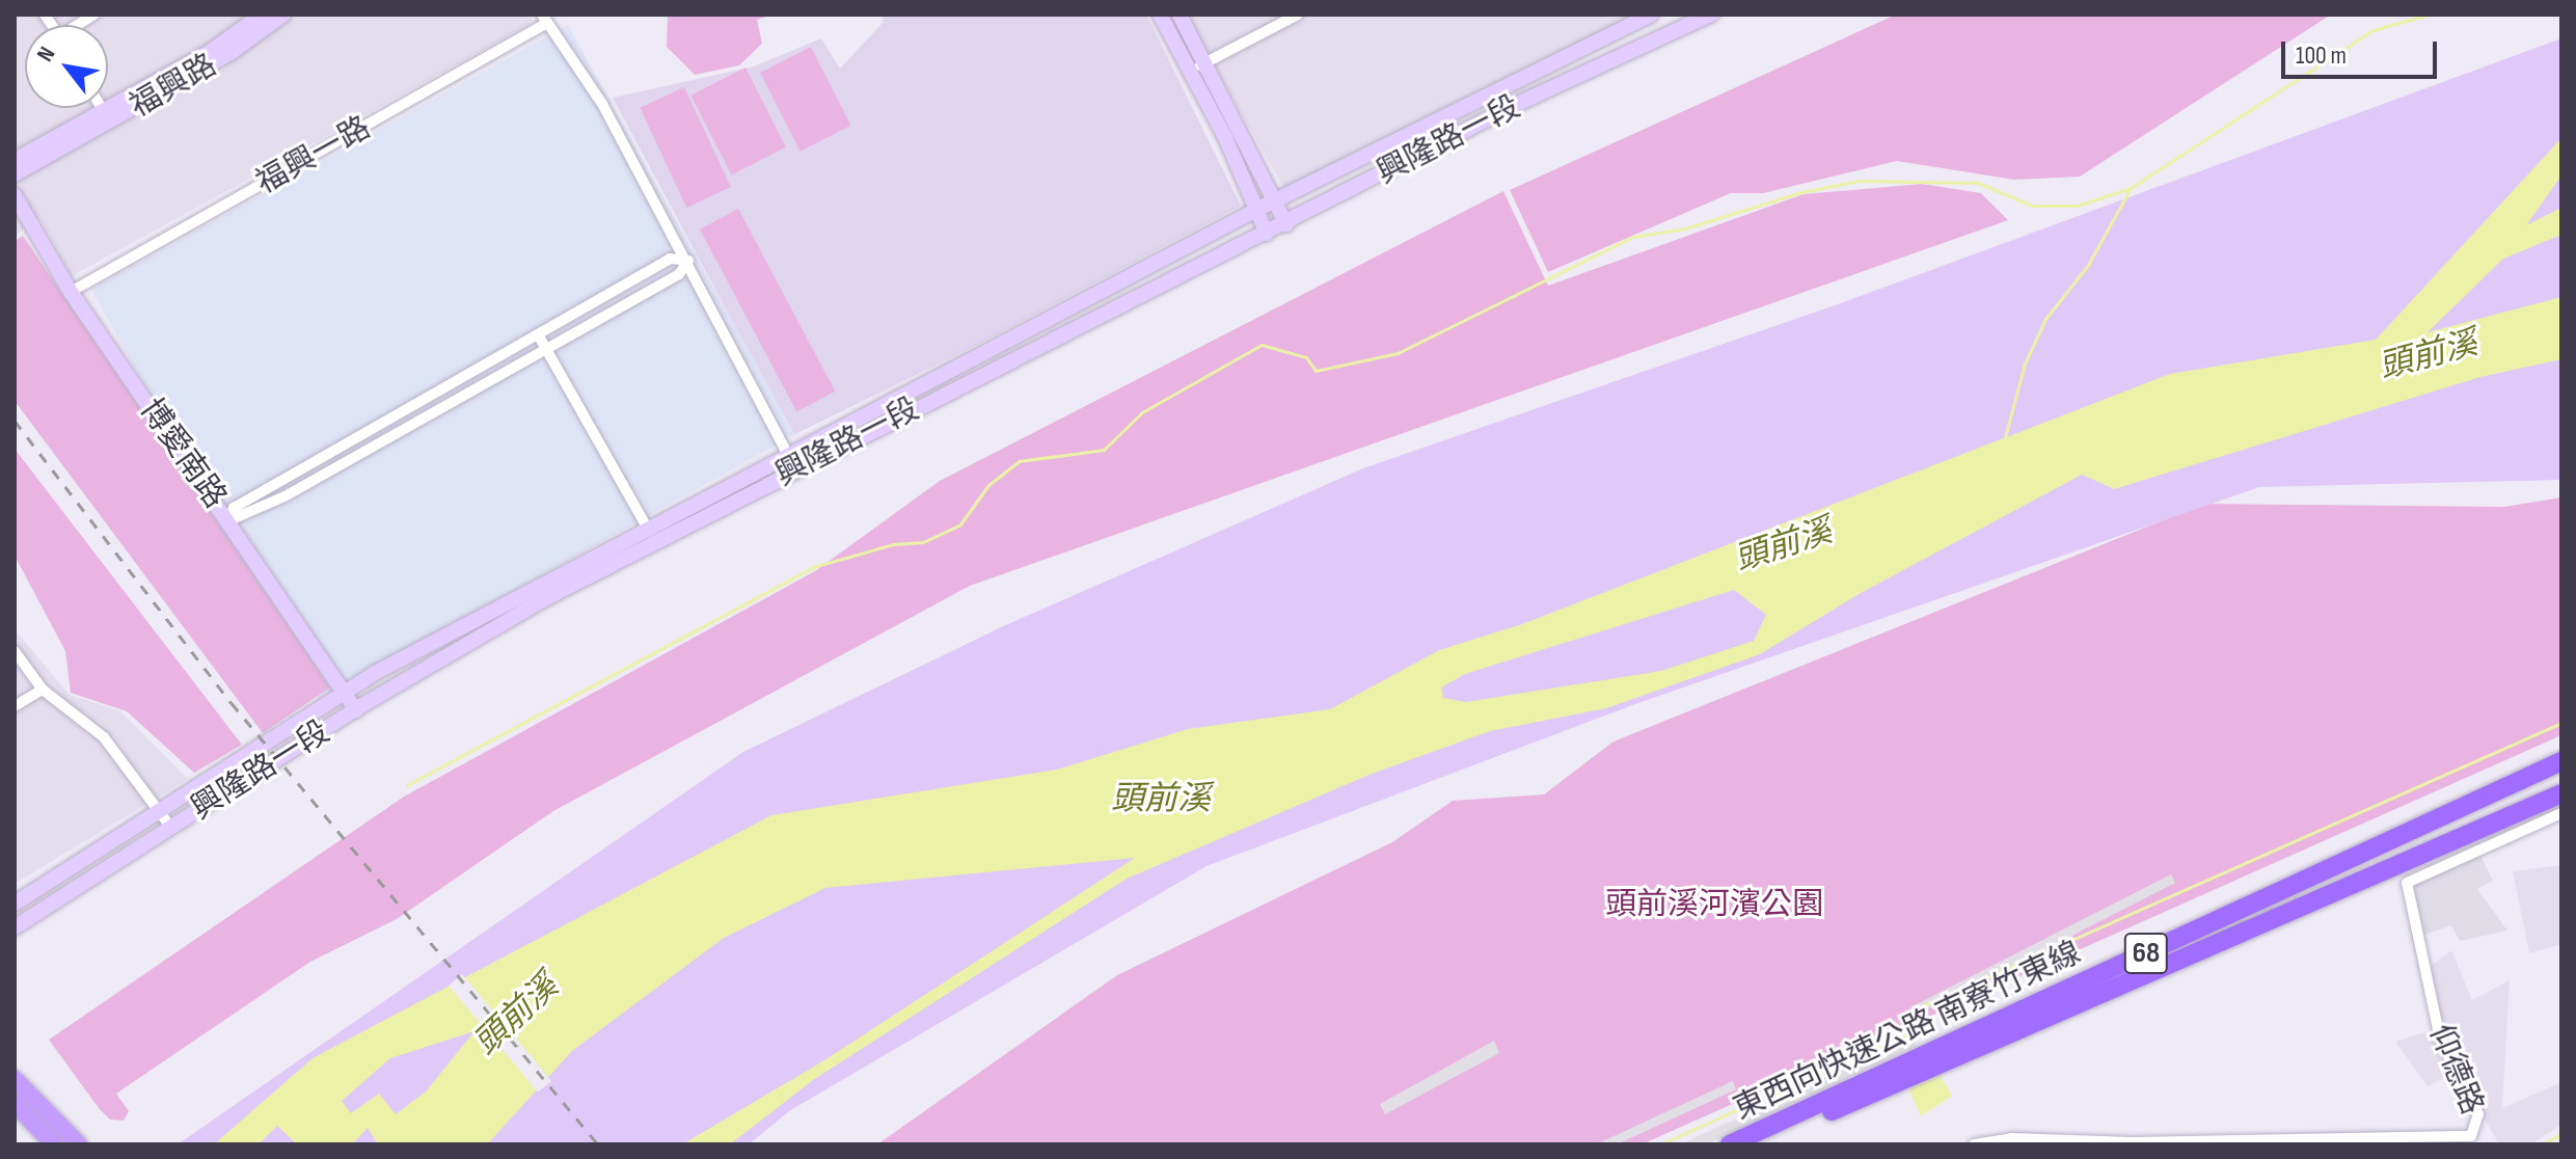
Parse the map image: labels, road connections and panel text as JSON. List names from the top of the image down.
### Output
{
  "streets": {
    "highway": ["68", "東西向快速公路 南寮竹東線"],
    "street": [
      "福興路",
      "興隆路一段",
      "福興一路",
      "博愛南路",
      "仰德路"
    ]
  },
  "crossings": [
    ["興隆路一段", "博愛南路"],
    ["福興一路", "博愛南路"]
  ],
  "water": ["頭前溪"],
  "parks": ["頭前溪河濱公園"],
  "scale_bar": "100 m",
  "north": "top left"
}
